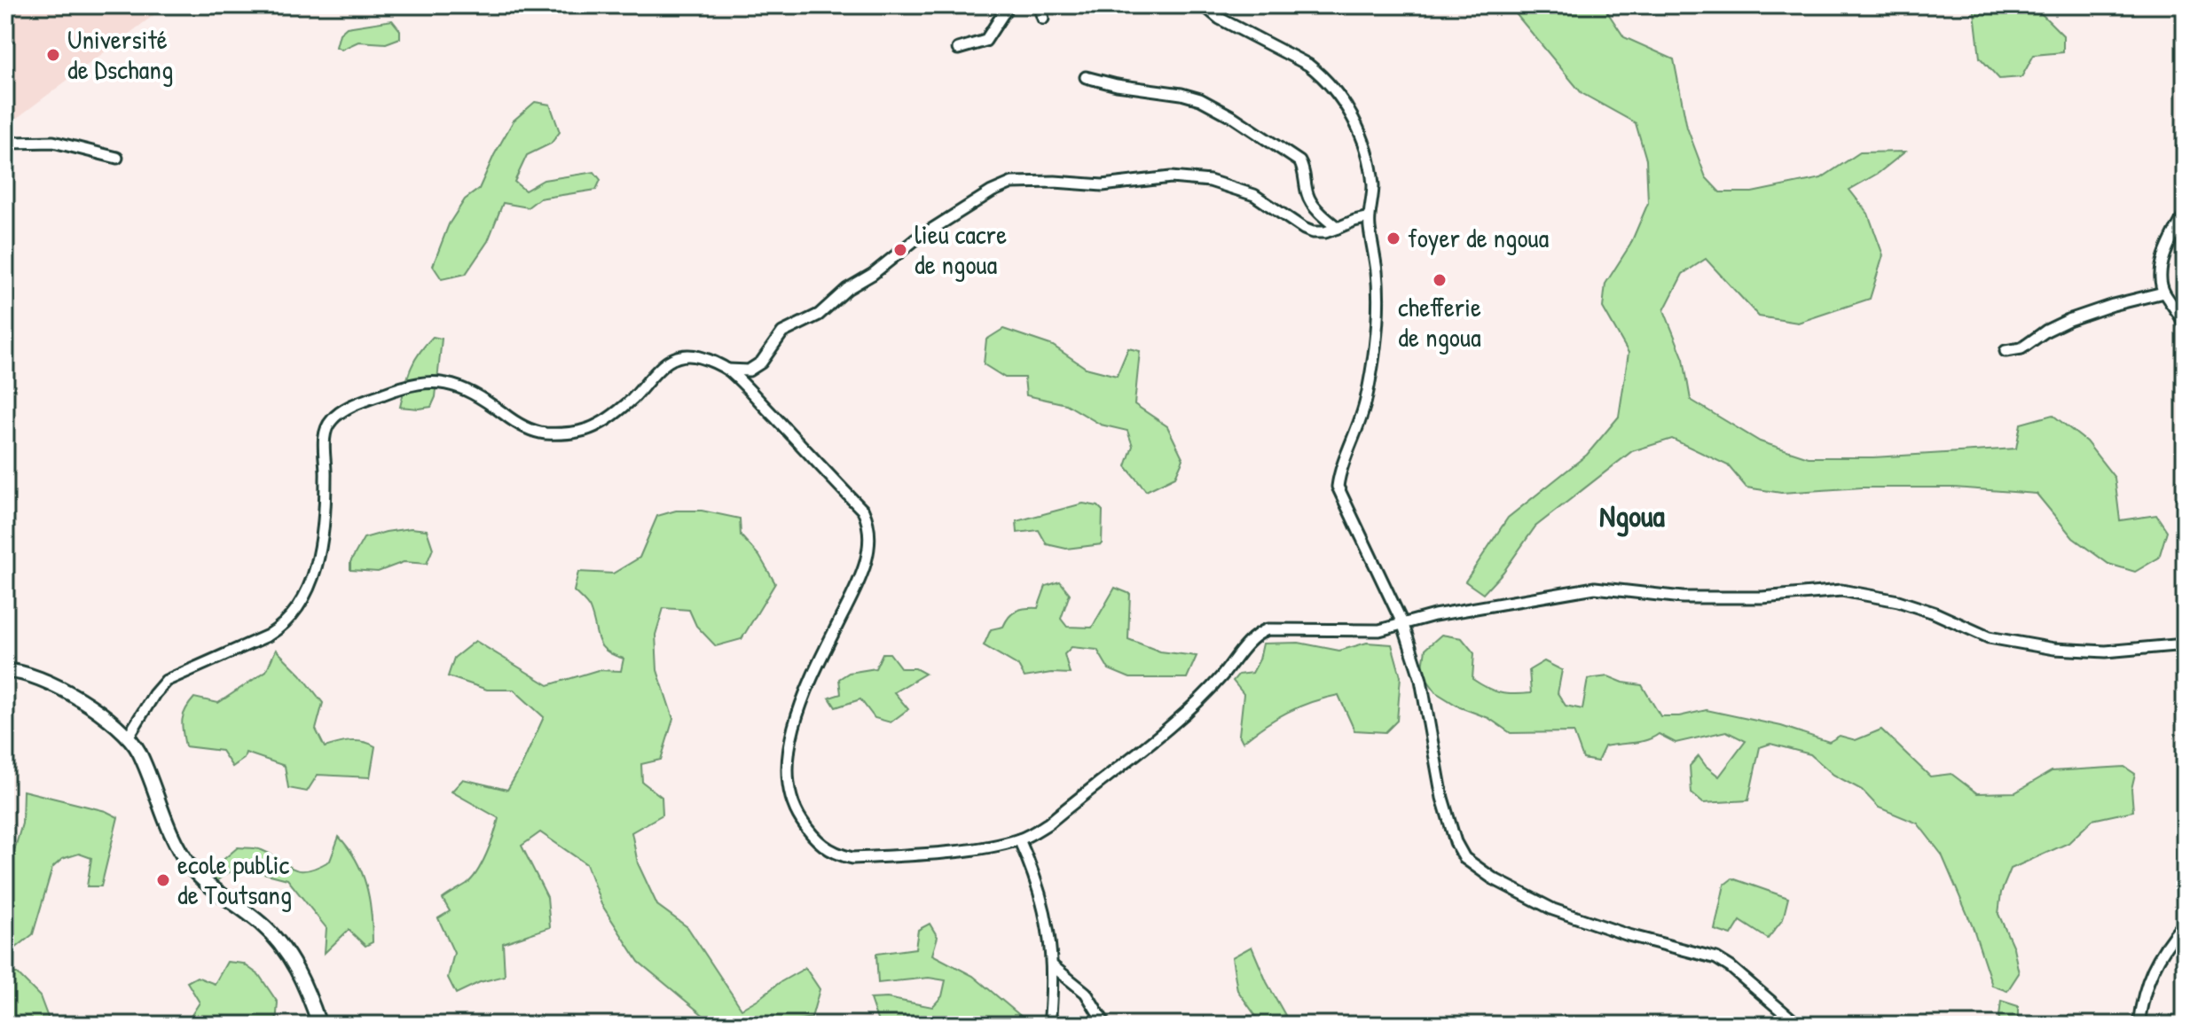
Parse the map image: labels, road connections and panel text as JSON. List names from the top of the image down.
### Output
{
  "districts": ["Ngoua"],
  "places": [
    "Université de Dschang",
    "foyer de ngoua",
    "lieu cacre de ngoua",
    "chefferie de ngoua",
    "ecole public de Toutsang"
  ]
}
